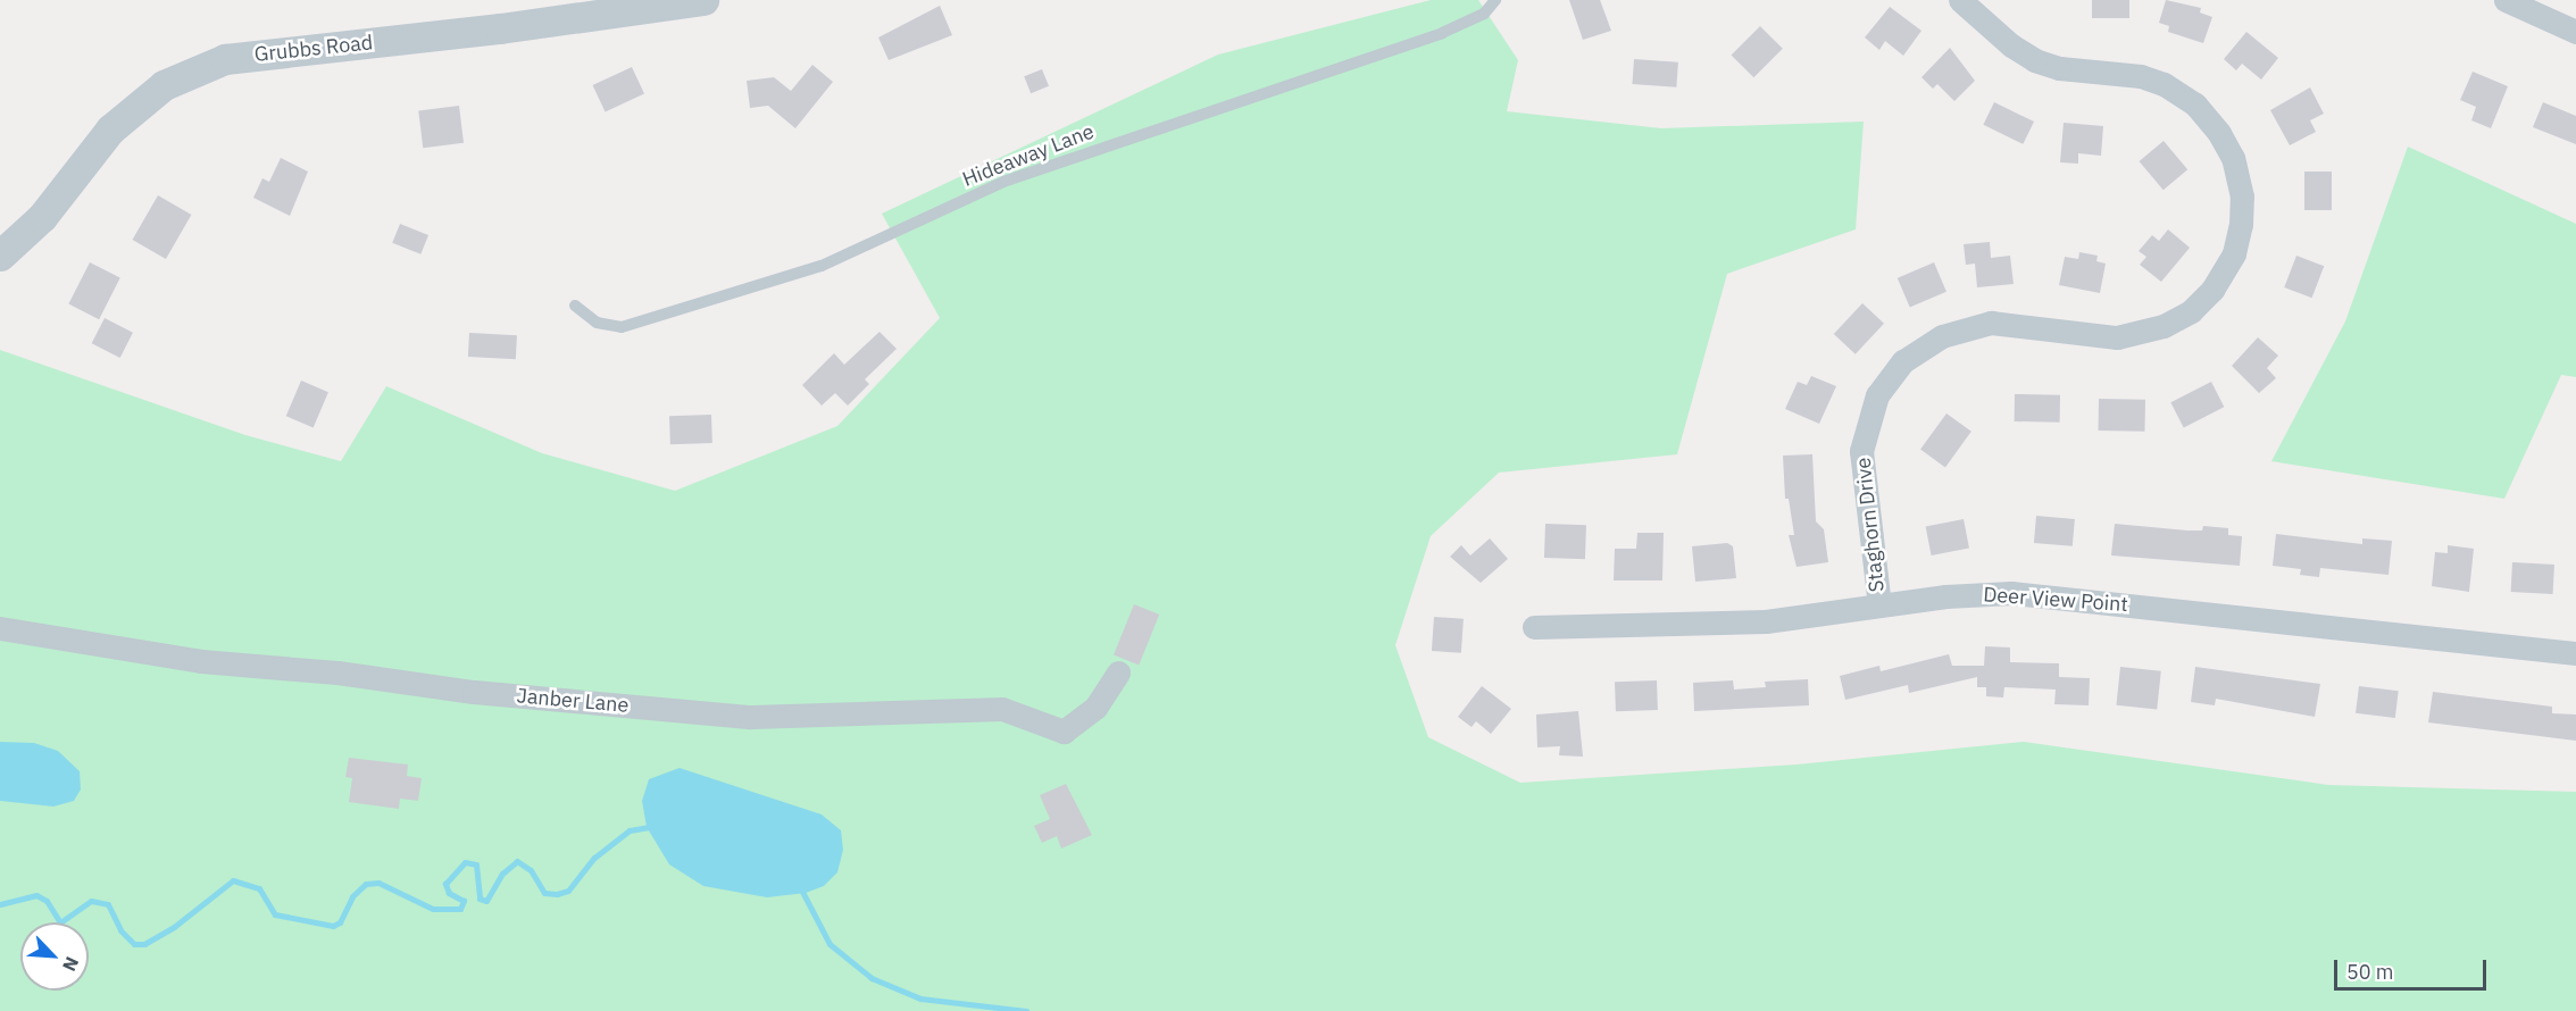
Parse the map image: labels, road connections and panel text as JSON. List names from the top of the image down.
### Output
{
  "streets": {
    "street": [
      "Grubbs Road",
      "Staghorn Drive",
      "Deer View Point",
      "Janber Lane"
    ],
    "lane": ["Hideaway Lane"]
  },
  "crossings": [
    ["Staghorn Drive", "Deer View Point"]
  ],
  "scale_bar": "50 m",
  "north": "bottom right"
}
